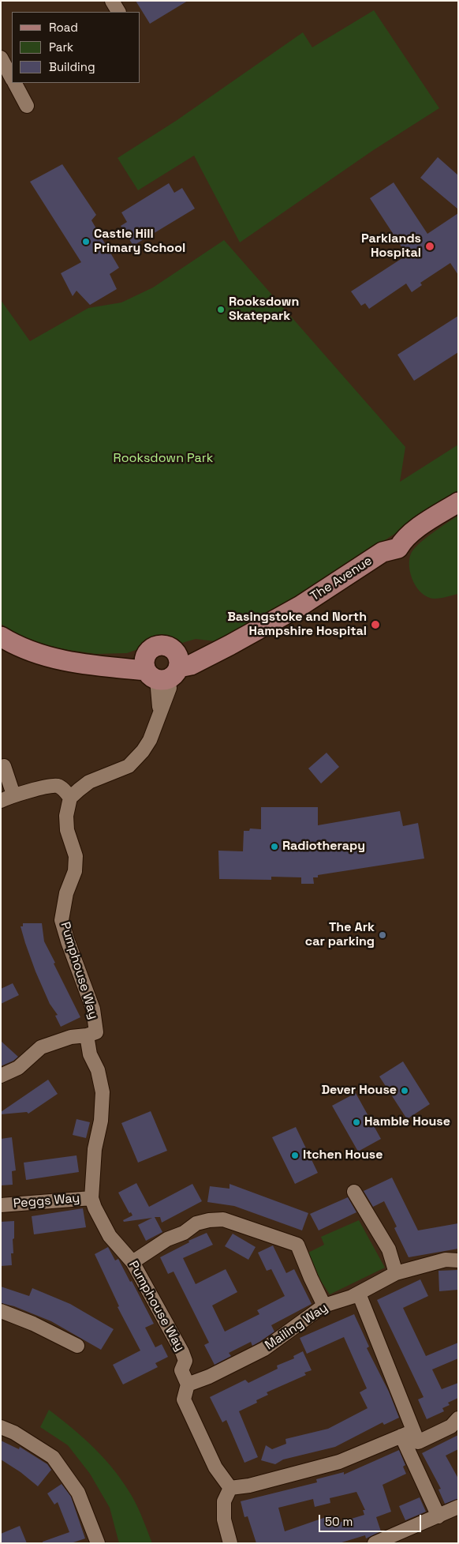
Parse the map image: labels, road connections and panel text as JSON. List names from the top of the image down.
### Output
{
  "streets": {
    "street": [
      "The Avenue",
      "Pumphouse Way",
      "Peggs Way",
      "Mailing Way"
    ]
  },
  "crossings": [
    ["Pumphouse Way", "Peggs Way"],
    ["Pumphouse Way", "Mailing Way"]
  ],
  "parks": ["Rooksdown Park"],
  "places": [
    "Castle Hill Primary School",
    "Parklands Hospital",
    "Rooksdown Skatepark",
    "Basingstoke and North Hampshire Hospital",
    "Radiotherapy",
    "The Ark car parking",
    "Dever House",
    "Hamble House",
    "Itchen House"
  ],
  "legend": ["Road", "Park", "Building"],
  "scale_bar": "50 m"
}
